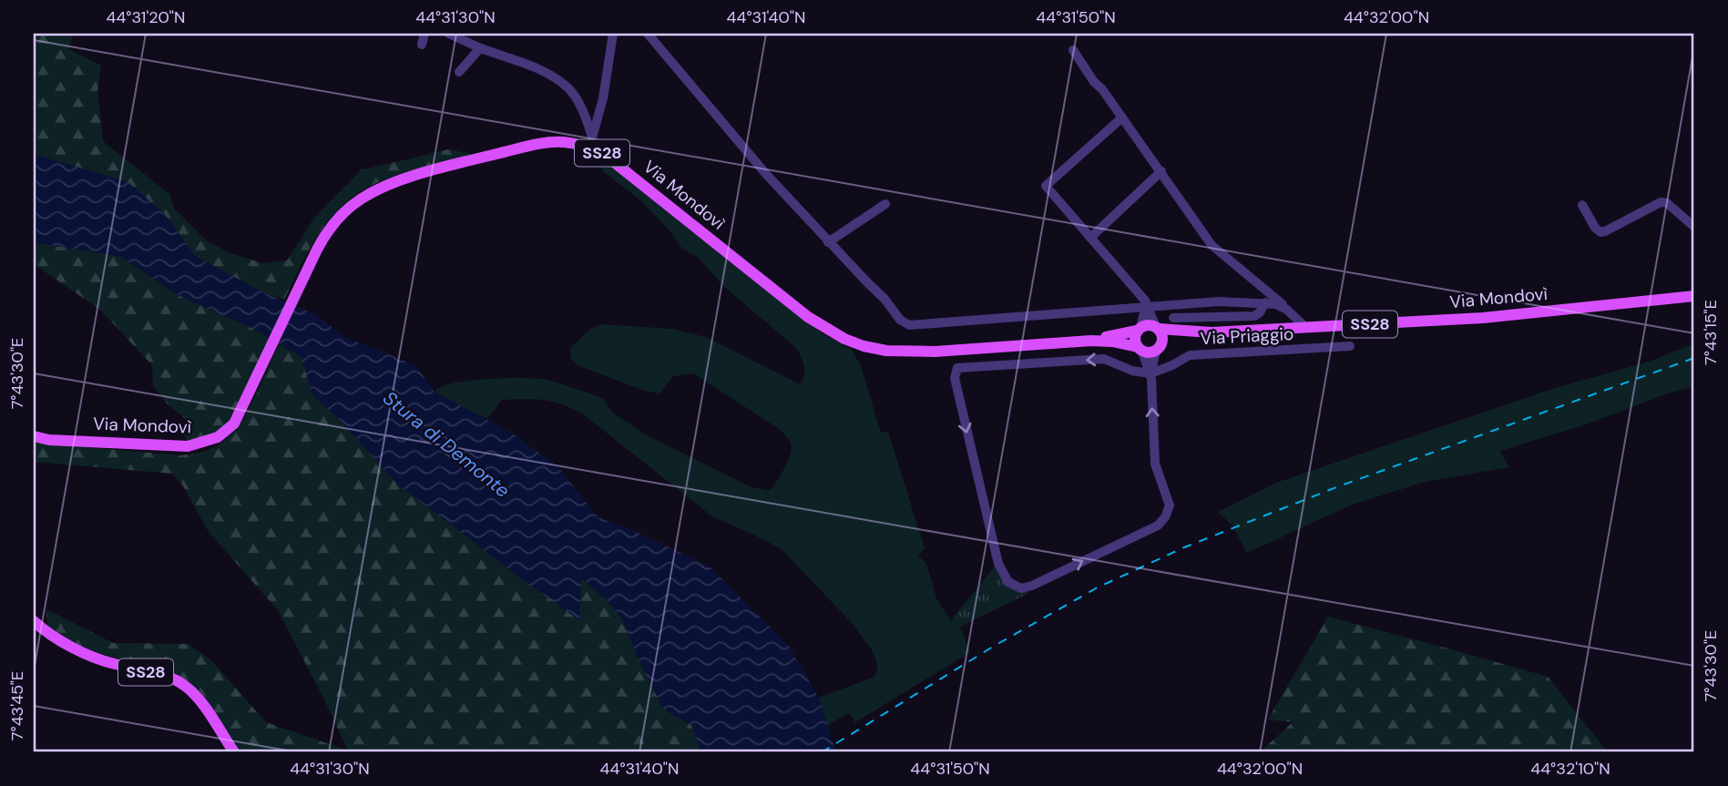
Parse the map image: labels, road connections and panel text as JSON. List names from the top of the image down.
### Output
{
  "streets": {
    "main road": ["SS28", "Via Mondovì"],
    "street": ["Via Priaggio"]
  },
  "crossings": [
    ["SS28", "Via Mondovì"]
  ],
  "water": ["Stura di Demonte"],
  "coordinates": [
    "44°31'20\"N",
    "44°31'30\"N",
    "44°31'40\"N",
    "44°31'50\"N",
    "44°32'00\"N",
    "7°43'15\"E",
    "7°43'30\"E",
    "7°43'45\"E",
    "44°32'10\"N"
  ]
}
